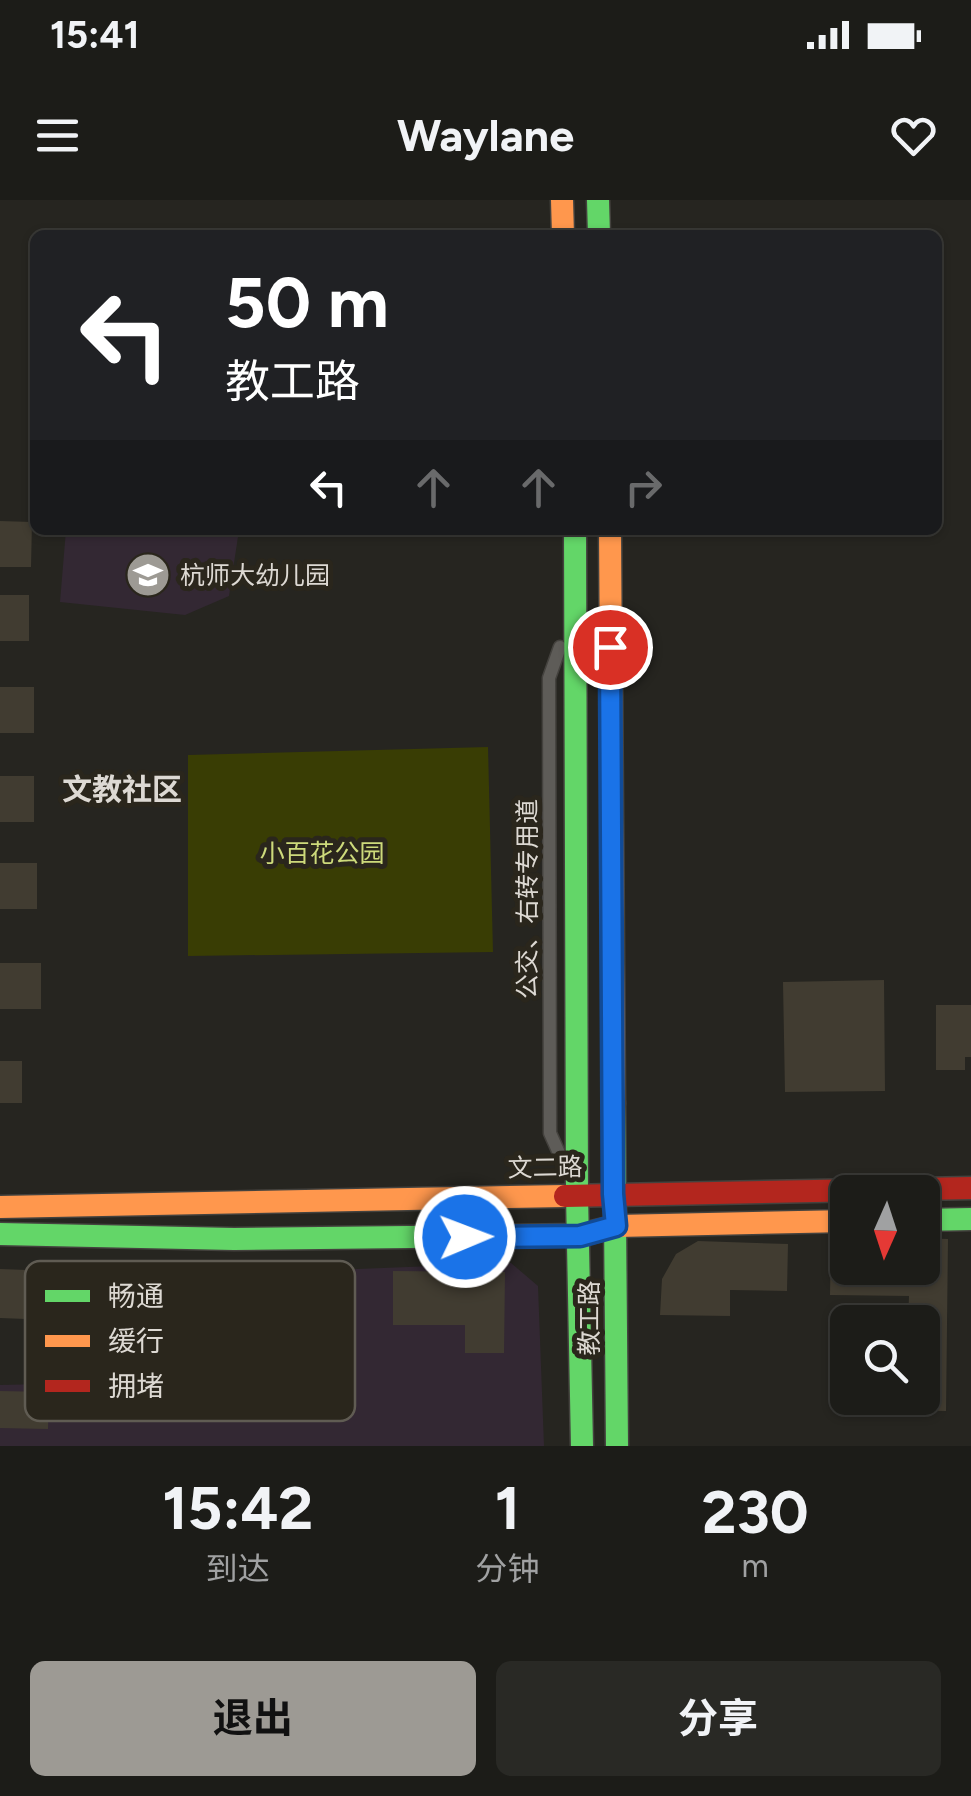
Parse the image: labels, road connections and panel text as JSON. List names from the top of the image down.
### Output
{
  "streets": {
    "main road": ["文二路", "教工路"]
  },
  "crossings": [
    ["文二路", "教工路"]
  ],
  "districts": ["文教社区"],
  "parks": ["小百花公园"],
  "places": {
    "school or university": ["杭师大幼儿园"]
  },
  "legend": ["畅通", "缓行", "拥堵"],
  "north": "bottom",
  "page": {
    "status": "15:41",
    "header": "Waylane",
    "turn": ["50 m", "教工路"],
    "eta": [
      "15:42",
      "到达",
      "1",
      "分钟",
      "230",
      "m"
    ],
    "buttons": ["退出", "分享"]
  }
}
